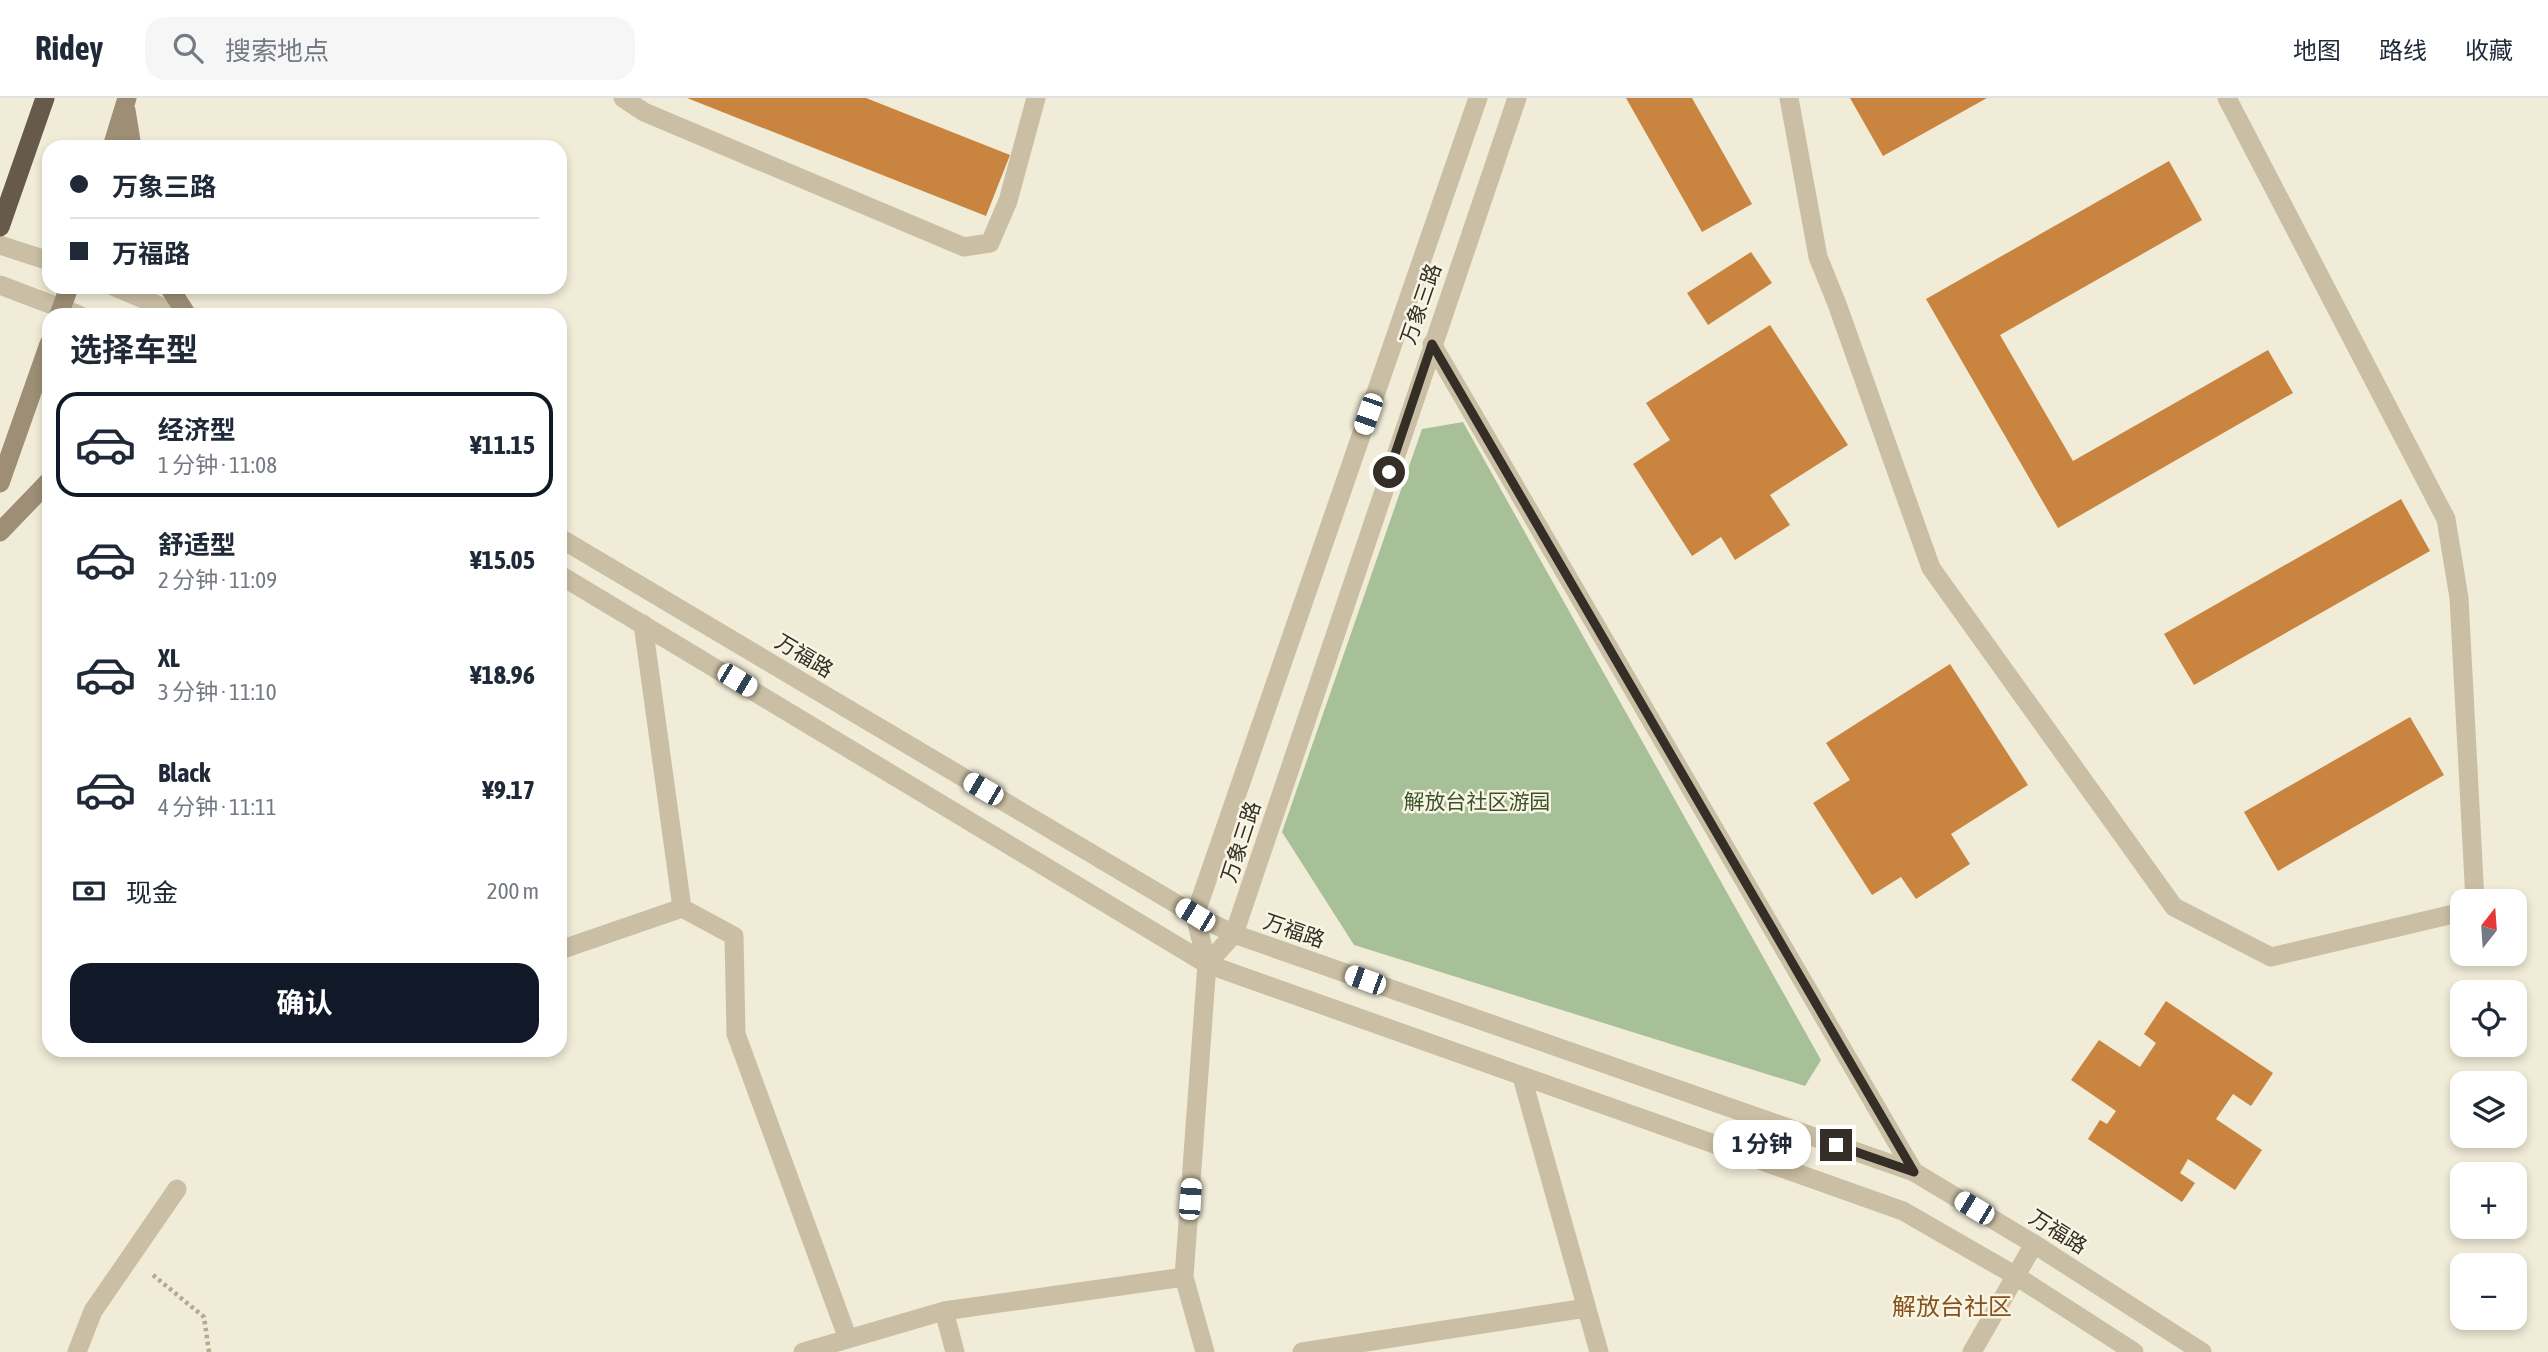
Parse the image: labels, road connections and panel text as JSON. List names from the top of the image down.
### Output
{
  "streets": {
    "street": ["万象三路", "万福路"]
  },
  "crossings": [
    ["万象三路", "万福路"]
  ],
  "districts": ["解放台社区"],
  "parks": ["解放台社区游园"],
  "north": "top",
  "page": {
    "header": "Ridey",
    "search": "搜索地点",
    "nav": ["地图", "路线", "收藏"],
    "banner": ["万象三路", "万福路"],
    "heading": "选择车型",
    "list": [
      {
        "name": "经济型",
        "note": "1 分钟 · 11:08",
        "value": "¥11.15"
      },
      {
        "name": "舒适型",
        "note": "2 分钟 · 11:09",
        "value": "¥15.05"
      },
      {
        "name": "XL",
        "note": "3 分钟 · 11:10",
        "value": "¥18.96"
      },
      {
        "name": "Black",
        "note": "4 分钟 · 11:11",
        "value": "¥9.17"
      }
    ],
    "pay": ["现金", "200 m"],
    "map_buttons": ["+", "−"],
    "buttons": "确认",
    "bubble": "1 分钟"
  }
}
